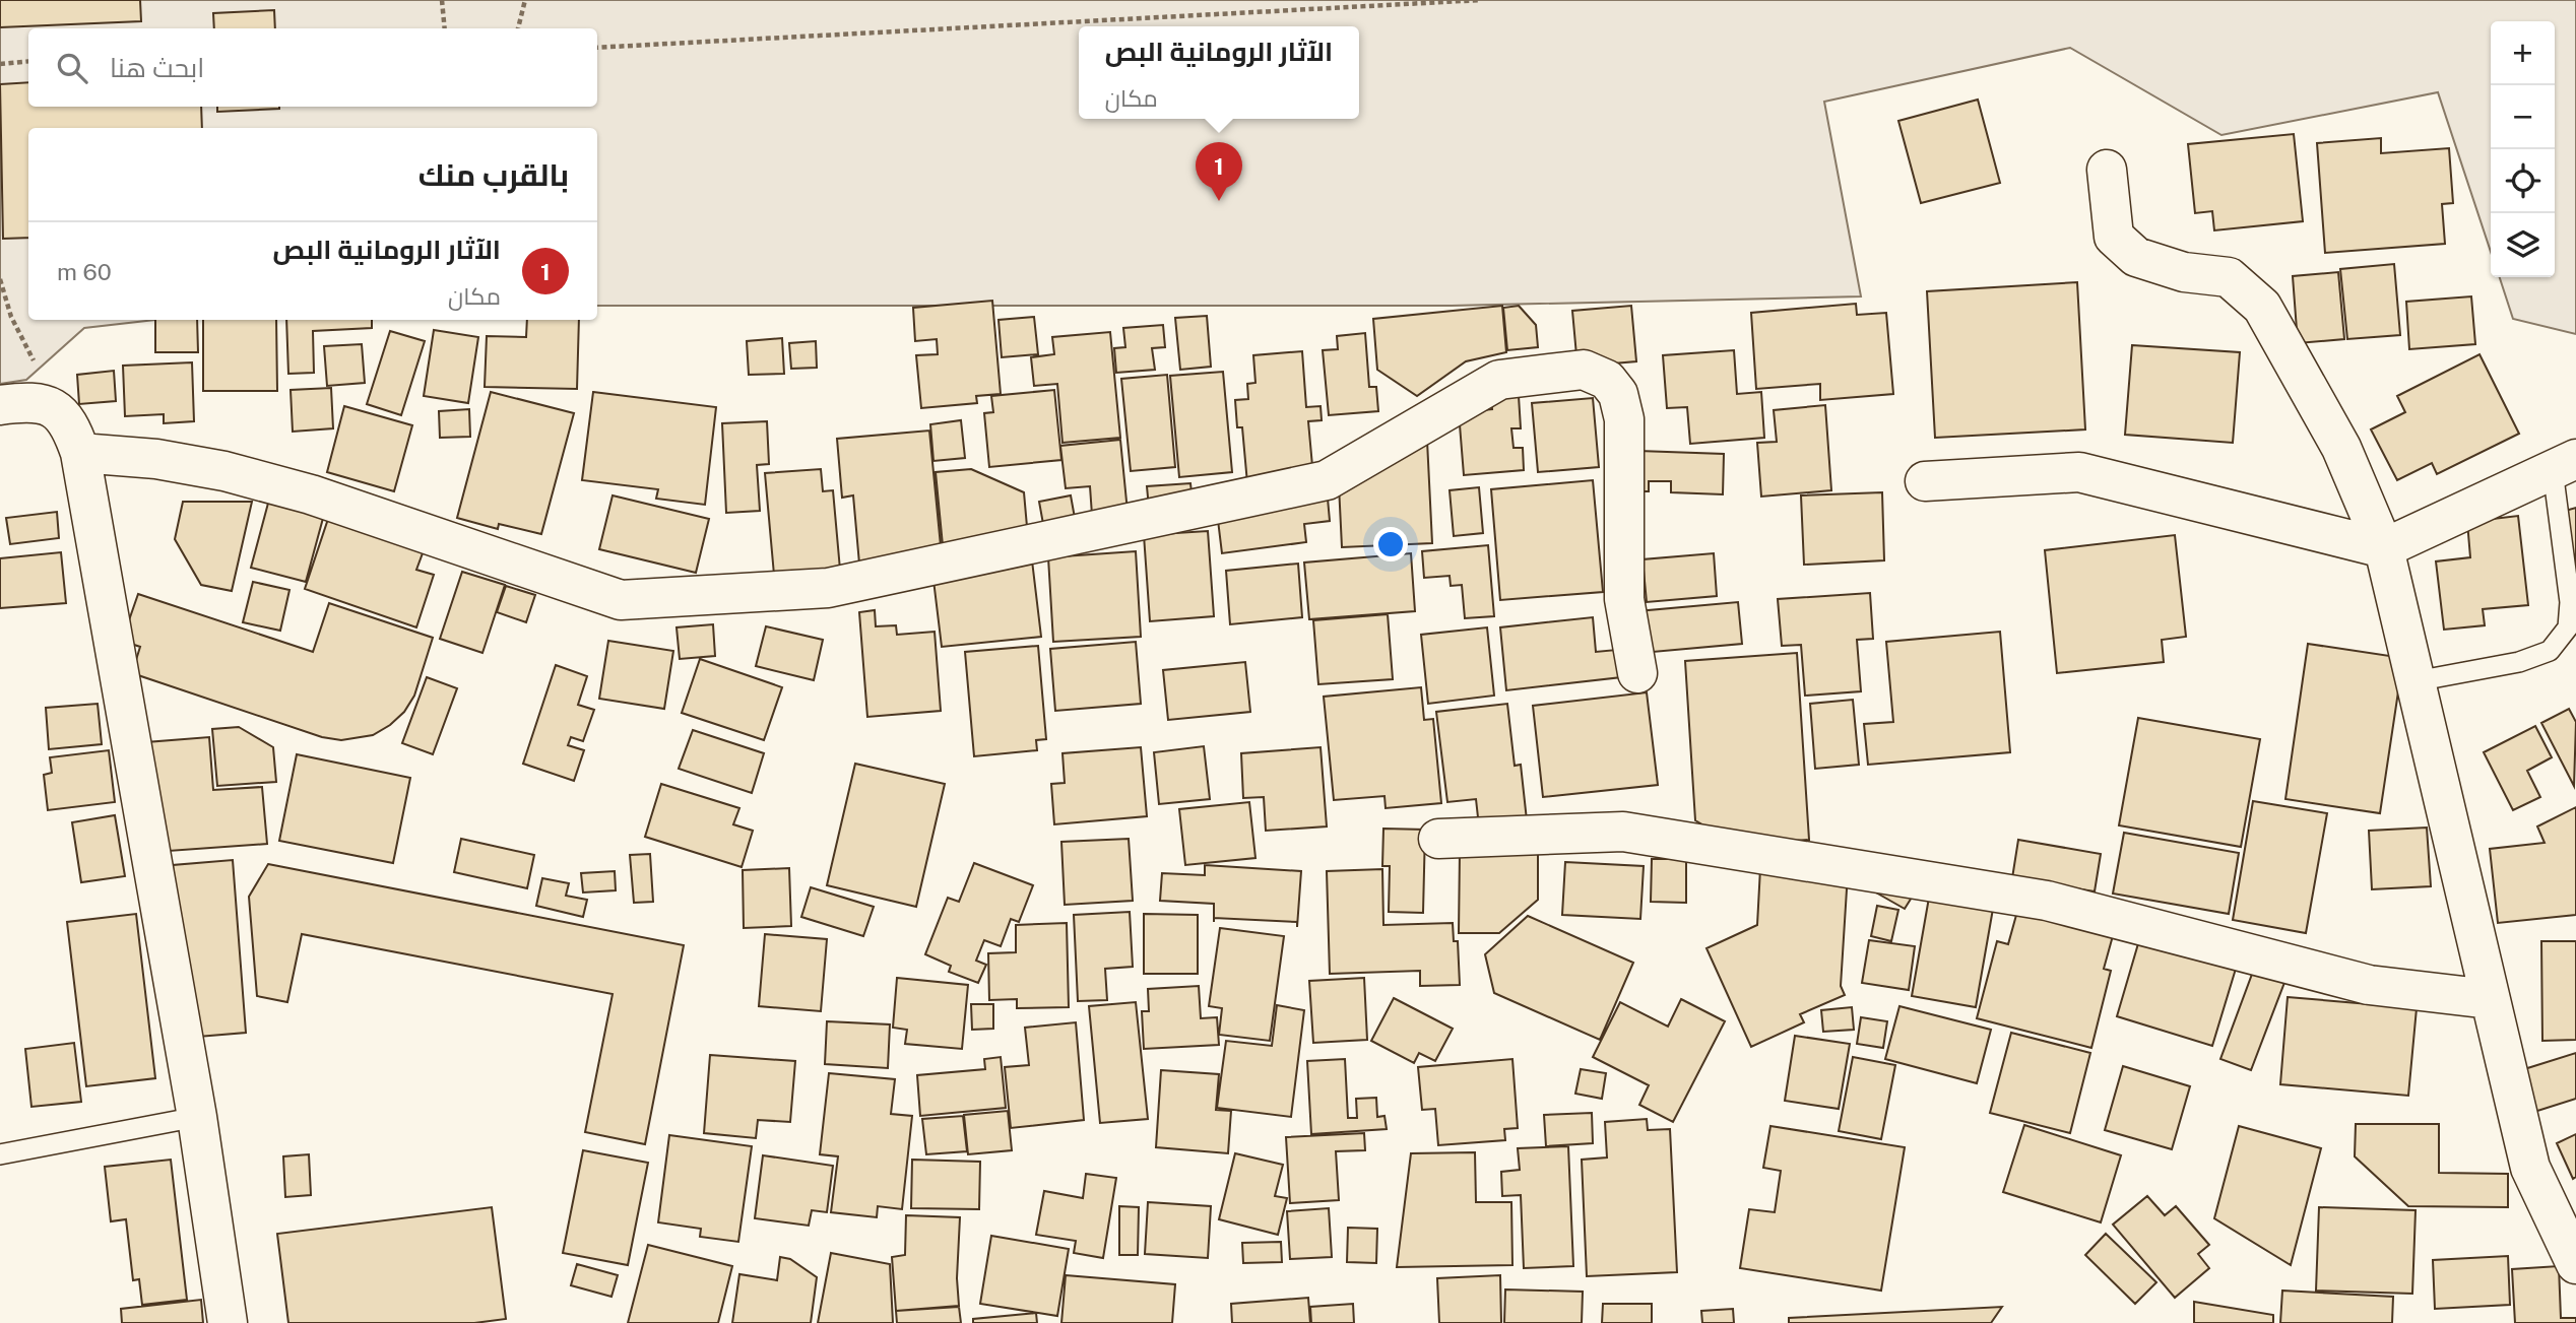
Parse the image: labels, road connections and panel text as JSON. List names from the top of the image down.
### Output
{
  "page": {
    "map_buttons": ["+", "−"],
    "popup": ["الآثار الرومانية البص", "مكان"],
    "search": "ابحث هنا",
    "heading": "بالقرب منك",
    "pins": "1",
    "list": [
      {
        "mark": "1",
        "name": "الآثار الرومانية البص",
        "note": "مكان",
        "value": "60 m"
      }
    ]
  }
}
